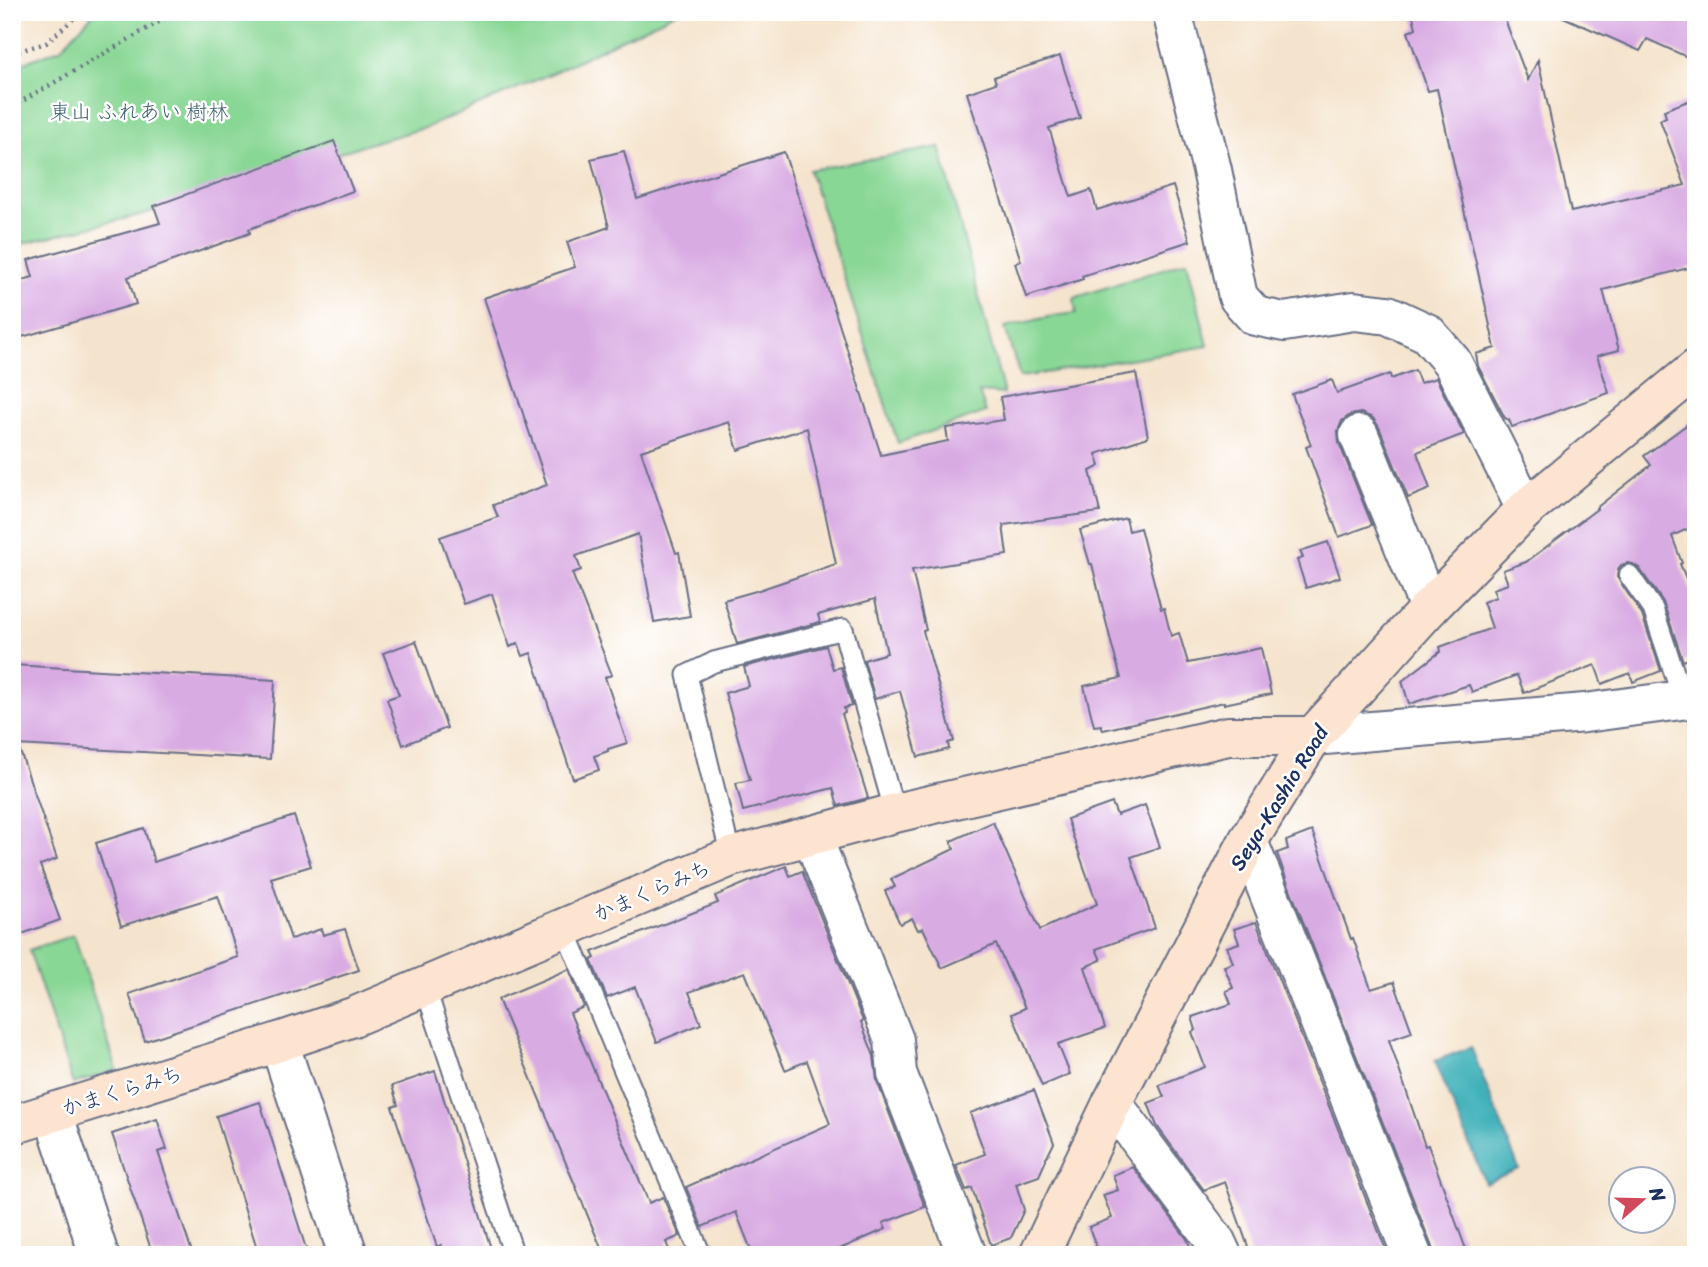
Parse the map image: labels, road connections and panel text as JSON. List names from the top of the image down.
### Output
{
  "streets": {
    "street": ["Seya-Kashio Road", "かまくらみち"]
  },
  "crossings": [
    ["Seya-Kashio Road", "かまくらみち"]
  ],
  "parks": ["東山 ふれあい 樹林"],
  "north": "right"
}
